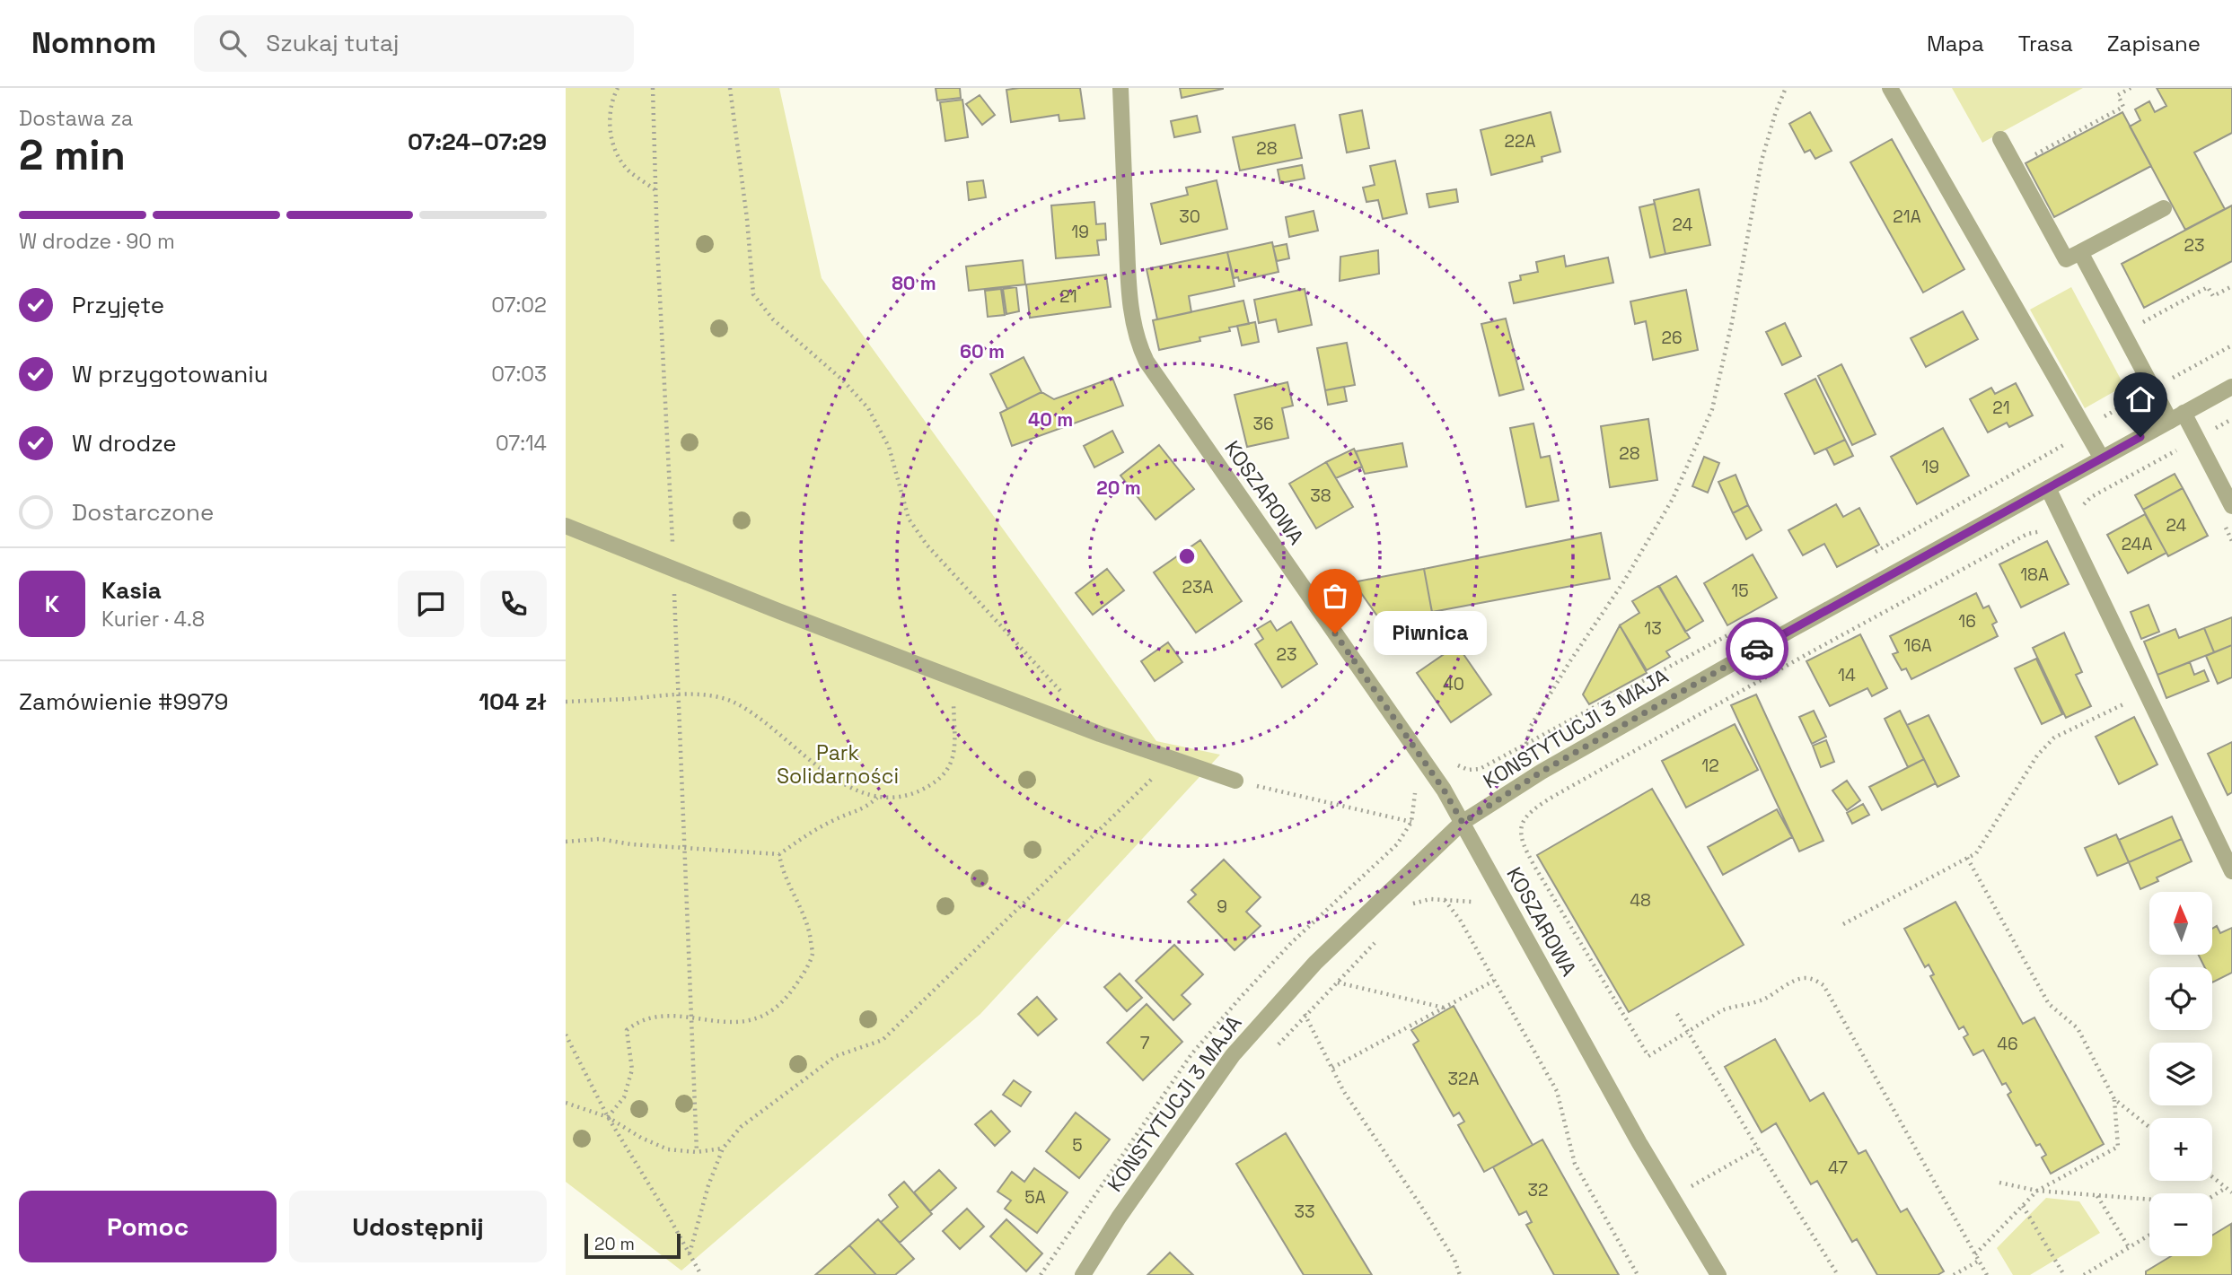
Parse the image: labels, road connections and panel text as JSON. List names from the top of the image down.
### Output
{
  "streets": {
    "street": ["KOSZAROWA", "KONSTYTUCJI 3 MAJA"]
  },
  "crossings": [
    ["KOSZAROWA", "KONSTYTUCJI 3 MAJA"]
  ],
  "parks": ["Park Solidarności"],
  "places": ["Piwnica"],
  "house_numbers": [
    "22A",
    "28",
    "30",
    "21A",
    "24",
    "19",
    "23",
    "21",
    "26",
    "21",
    "36",
    "28",
    "19",
    "38",
    "24",
    "24A",
    "18A",
    "23A",
    "15",
    "16",
    "13",
    "16A",
    "23",
    "14",
    "40",
    "12",
    "48",
    "9",
    "7",
    "46",
    "32A",
    "5",
    "47",
    "32",
    "5A",
    "33"
  ],
  "scale_bar": "20 m",
  "north": "top",
  "page": {
    "header": "Nomnom",
    "search": "Szukaj tutaj",
    "nav": ["Mapa", "Trasa", "Zapisane"],
    "heading": ["2 min", "Dostawa za", "07:24–07:29"],
    "panel": [
      "Kasia",
      "Kurier · 4.8",
      "Zamówienie #9979",
      "104 zł"
    ],
    "bar": "W drodze · 90 m",
    "list": [
      ["Przyjęte", "07:02"],
      ["W przygotowaniu", "07:03"],
      ["W drodze", "07:14"],
      "Dostarczone"
    ],
    "round": "K",
    "bubble": "Piwnica",
    "map_buttons": ["+", "−"],
    "buttons": ["Pomoc", "Udostępnij"],
    "scale": "20 m"
  },
  "rings": [
    "80 m",
    "60 m",
    "40 m",
    "20 m"
  ]
}
